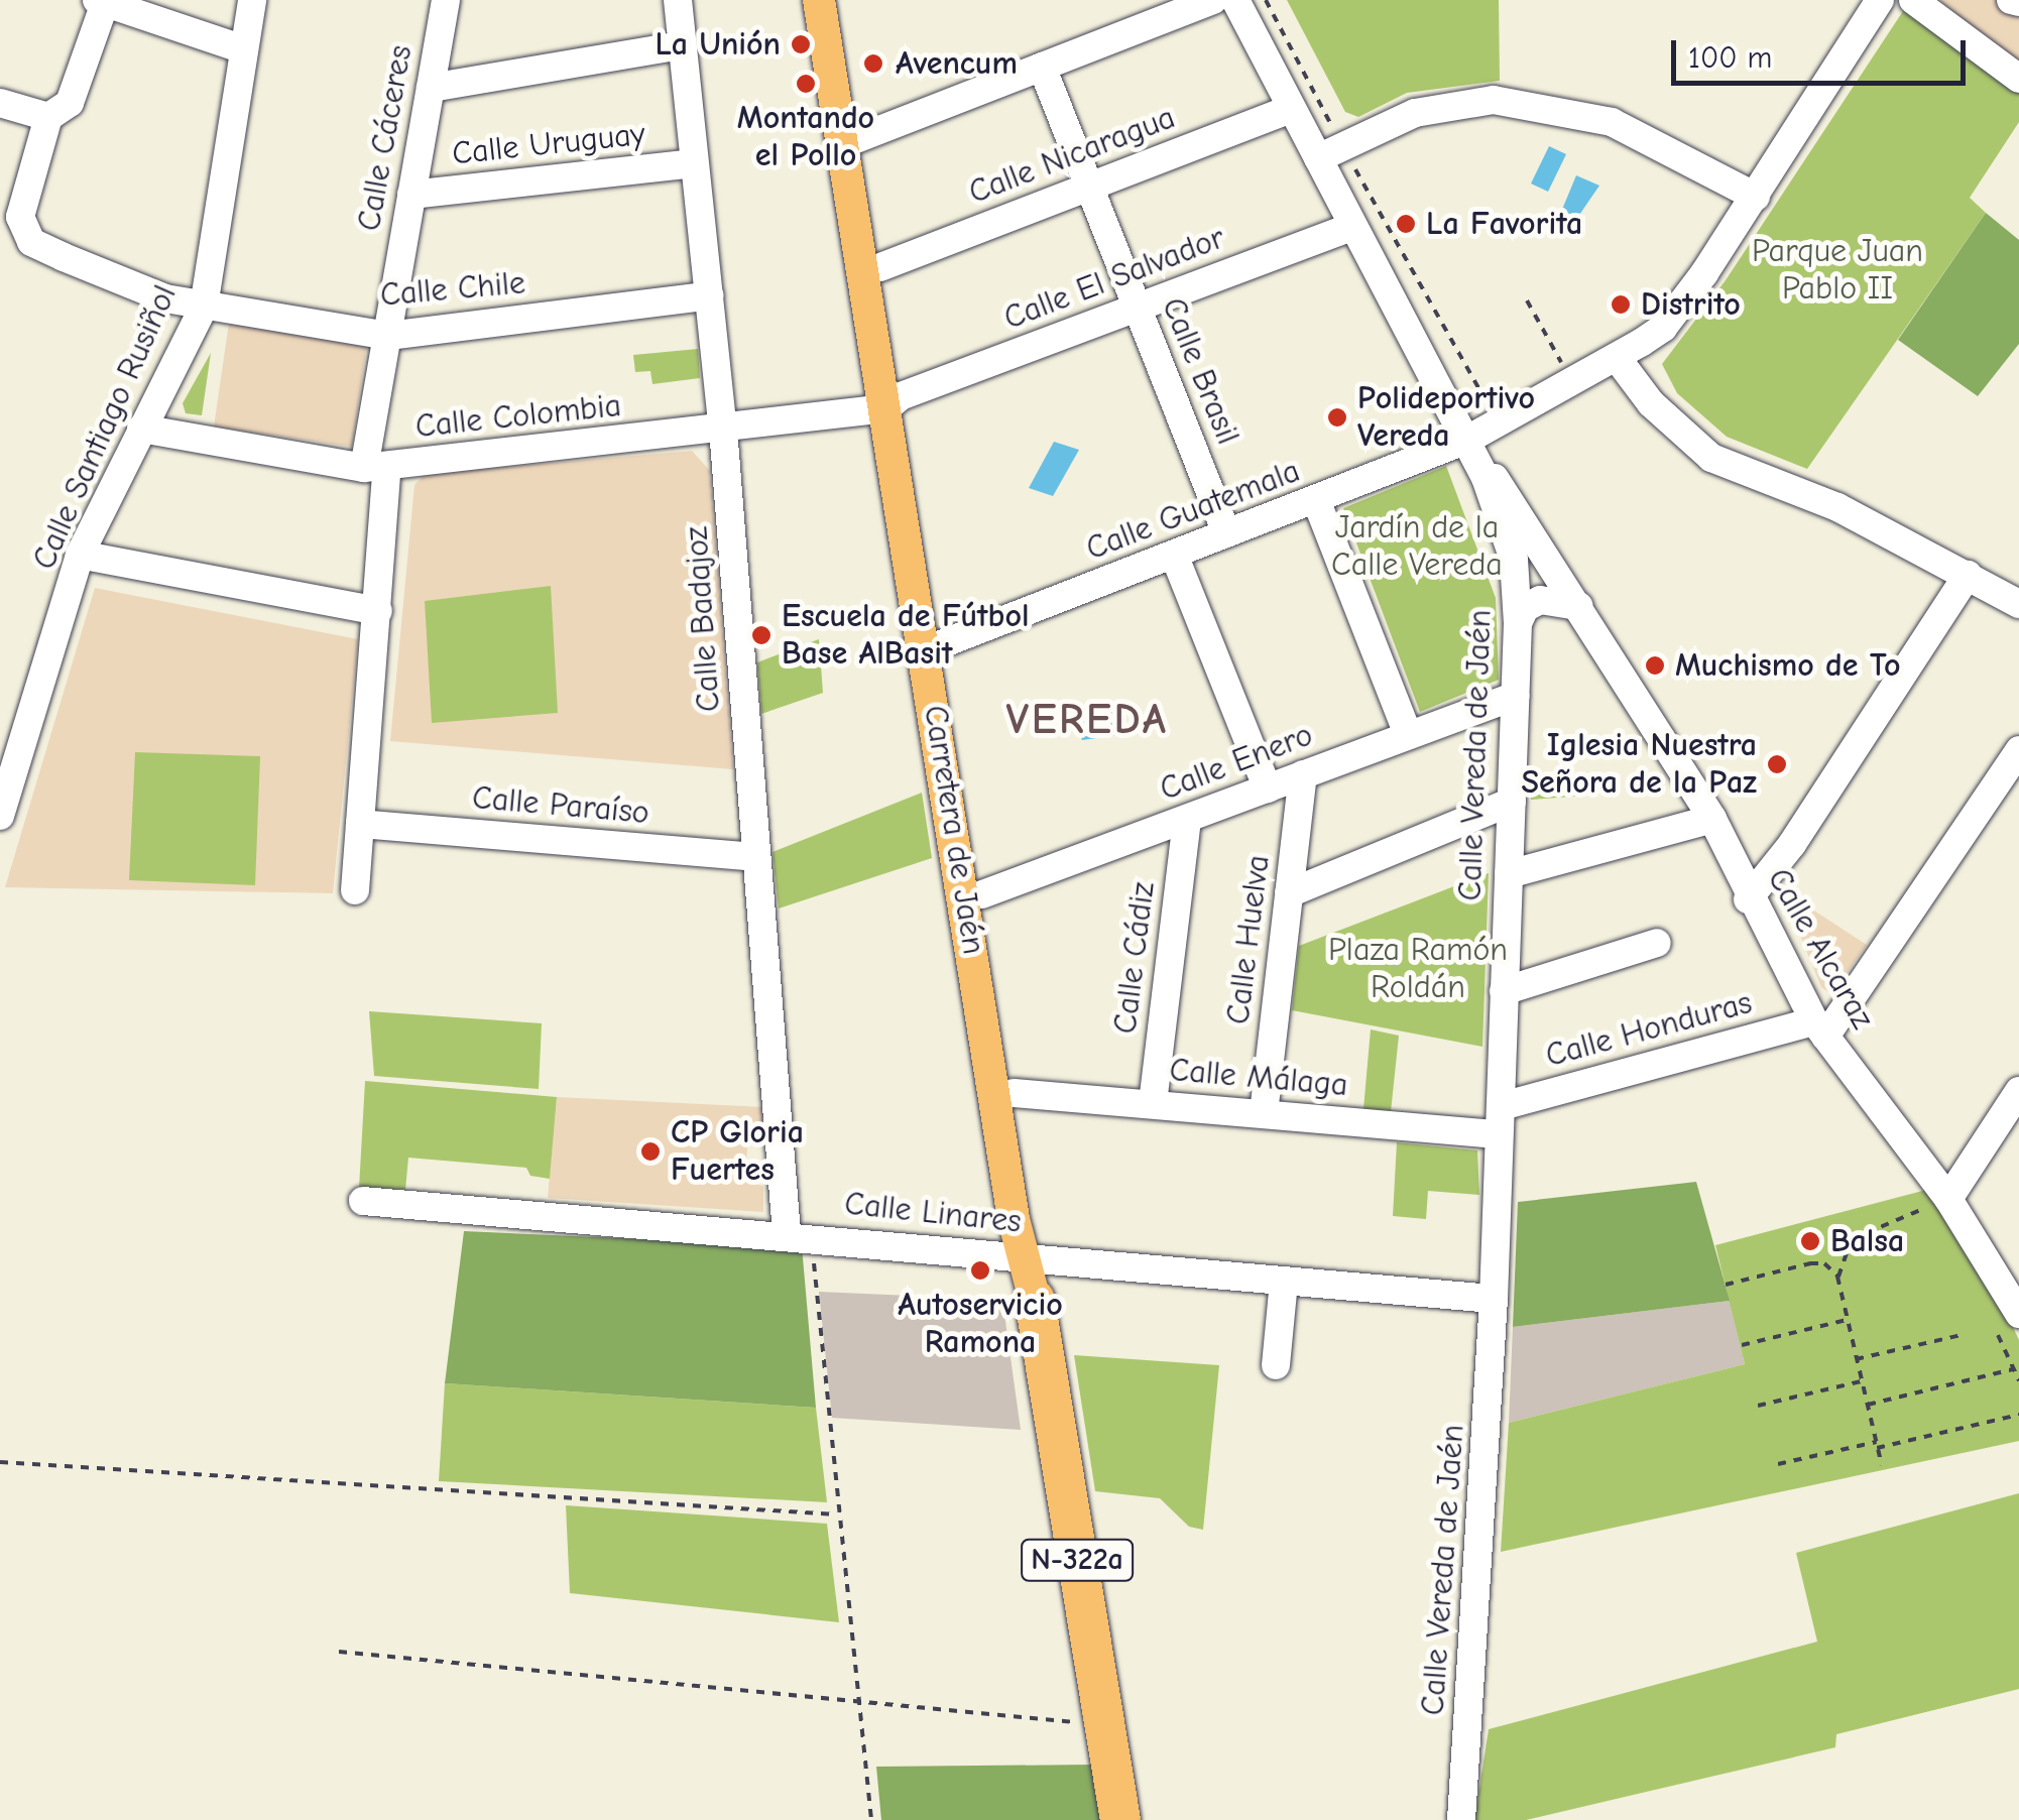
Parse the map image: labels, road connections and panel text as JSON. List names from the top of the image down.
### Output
{
  "streets": {
    "highway": ["Carretera de Jaén", "N-322a"],
    "street": [
      "Calle Cáceres",
      "Calle Uruguay",
      "Calle Nicaragua",
      "Calle El Salvador",
      "Calle Chile",
      "Calle Brasil",
      "Calle Colombia",
      "Calle Santiago Rusiñol",
      "Calle Guatemala",
      "Calle Badajoz",
      "Calle Vereda de Jaén",
      "Calle Enero",
      "Calle Paraíso",
      "Calle Huelva",
      "Calle Alcaraz",
      "Calle Cádiz",
      "Calle Honduras",
      "Calle Málaga",
      "Calle Linares"
    ]
  },
  "crossings": [
    ["Calle Cáceres", "Calle Uruguay"],
    ["Calle Cáceres", "Calle Chile"],
    ["Calle Cáceres", "Calle Colombia"],
    ["Calle Cáceres", "Calle Paraíso"],
    ["Calle Uruguay", "Calle Badajoz"],
    ["Calle Nicaragua", "Calle Brasil"],
    ["Calle Nicaragua", "Calle Vereda de Jaén"],
    ["Calle Nicaragua", "Carretera de Jaén"],
    ["Calle El Salvador", "Calle Brasil"],
    ["Calle El Salvador", "Calle Colombia"],
    ["Calle El Salvador", "Calle Vereda de Jaén"],
    ["Calle El Salvador", "Carretera de Jaén"],
    ["Calle Chile", "Calle Santiago Rusiñol"],
    ["Calle Chile", "Calle Badajoz"],
    ["Calle Brasil", "Calle Guatemala"],
    ["Calle Colombia", "Calle Santiago Rusiñol"],
    ["Calle Colombia", "Calle Badajoz"],
    ["Calle Colombia", "Carretera de Jaén"],
    ["Calle Guatemala", "Calle Vereda de Jaén"],
    ["Calle Guatemala", "Carretera de Jaén"],
    ["Calle Guatemala", "Calle Alcaraz"],
    ["Calle Badajoz", "Calle Paraíso"],
    ["Calle Badajoz", "Calle Linares"],
    ["Calle Vereda de Jaén", "Calle Enero"],
    ["Calle Vereda de Jaén", "Calle Alcaraz"],
    ["Calle Vereda de Jaén", "Calle Honduras"],
    ["Calle Vereda de Jaén", "Calle Málaga"],
    ["Calle Vereda de Jaén", "Calle Linares"],
    ["Calle Enero", "Carretera de Jaén"],
    ["Calle Enero", "Calle Huelva"],
    ["Calle Enero", "Calle Cádiz"],
    ["Carretera de Jaén", "Calle Málaga"],
    ["Carretera de Jaén", "Calle Linares"],
    ["Calle Huelva", "Calle Málaga"],
    ["Calle Alcaraz", "Calle Honduras"],
    ["Calle Cádiz", "Calle Málaga"]
  ],
  "districts": ["VEREDA"],
  "parks": ["Parque Juan Pablo II", "Jardín de la Calle Vereda", "Plaza Ramón Roldán"],
  "places": [
    "La Unión",
    "Avencum",
    "Montando el Pollo",
    "La Favorita",
    "Distrito",
    "Polideportivo Vereda",
    "Escuela de Fútbol Base AlBasit",
    "Muchismo de To",
    "Iglesia Nuestra Señora de la Paz",
    "CP Gloria Fuertes",
    "Balsa",
    "Autoservicio Ramona"
  ],
  "scale_bar": "100 m"
}
